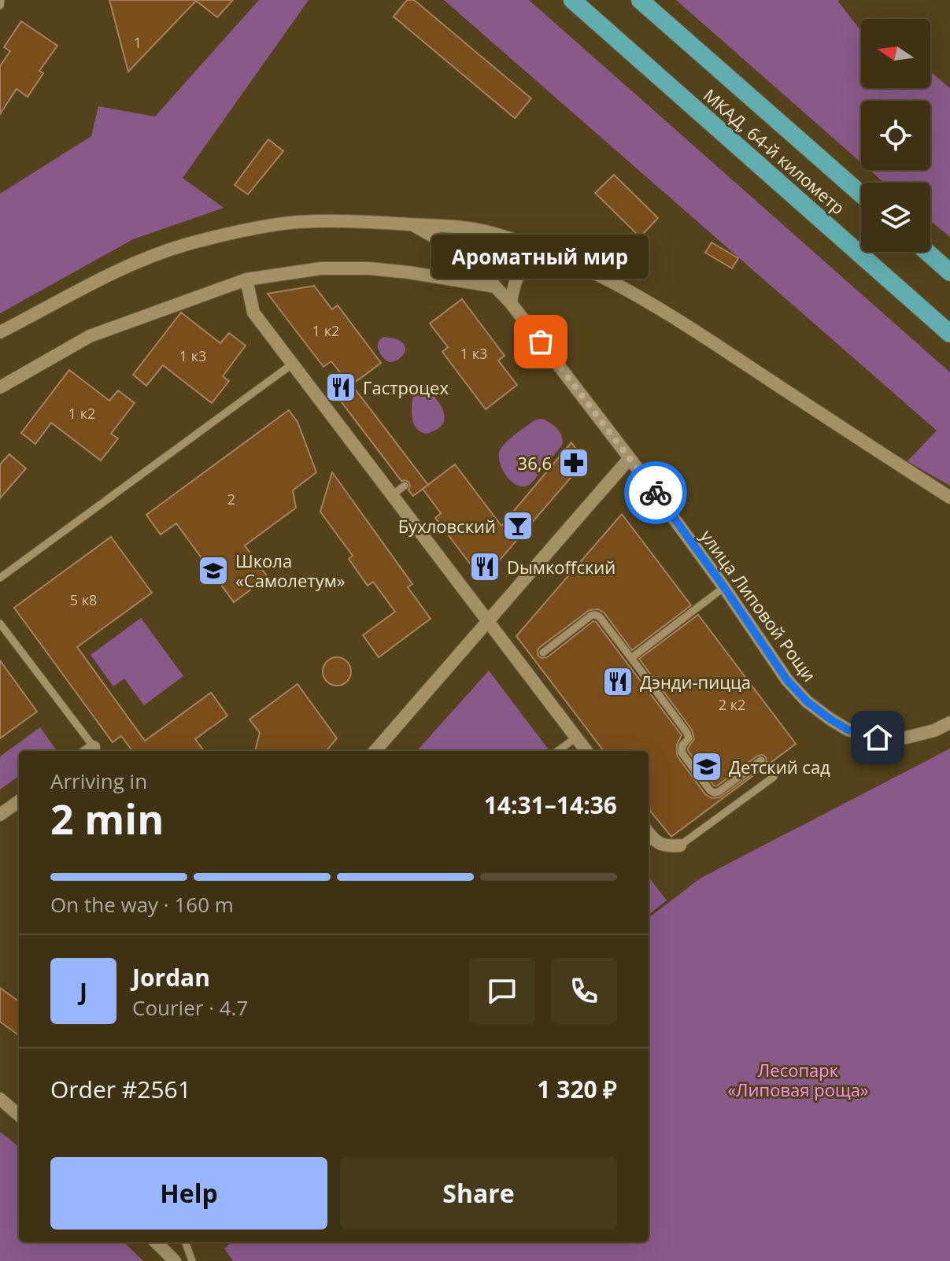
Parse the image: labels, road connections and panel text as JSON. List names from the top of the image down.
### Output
{
  "streets": {
    "highway": ["МКАД, 64-й километр"],
    "street": ["улица Липовой Рощи"]
  },
  "parks": ["Лесопарк «Липовая роща»"],
  "places": {
    "other": ["Ароматный мир"],
    "restaurant": ["Гастроцех", "Dымкoffский", "Дэнди-пицца"],
    "pharmacy": ["36,6"],
    "bar": ["Бухловский"],
    "school or university": ["Школа «Самолетум»", "Детский сад"]
  },
  "house_numbers": [
    "1",
    "1 к2",
    "1 к3",
    "1 к3",
    "1 к2",
    "2",
    "5 к8",
    "2 к2"
  ],
  "north": "left",
  "page": {
    "bubble": "Ароматный мир",
    "heading": ["2 min", "Arriving in", "14:31–14:36"],
    "panel": [
      "Jordan",
      "Courier · 4.7",
      "Order #2561",
      "1 320 ₽"
    ],
    "bar": "On the way · 160 m",
    "round": "J",
    "buttons": ["Help", "Share"]
  }
}
